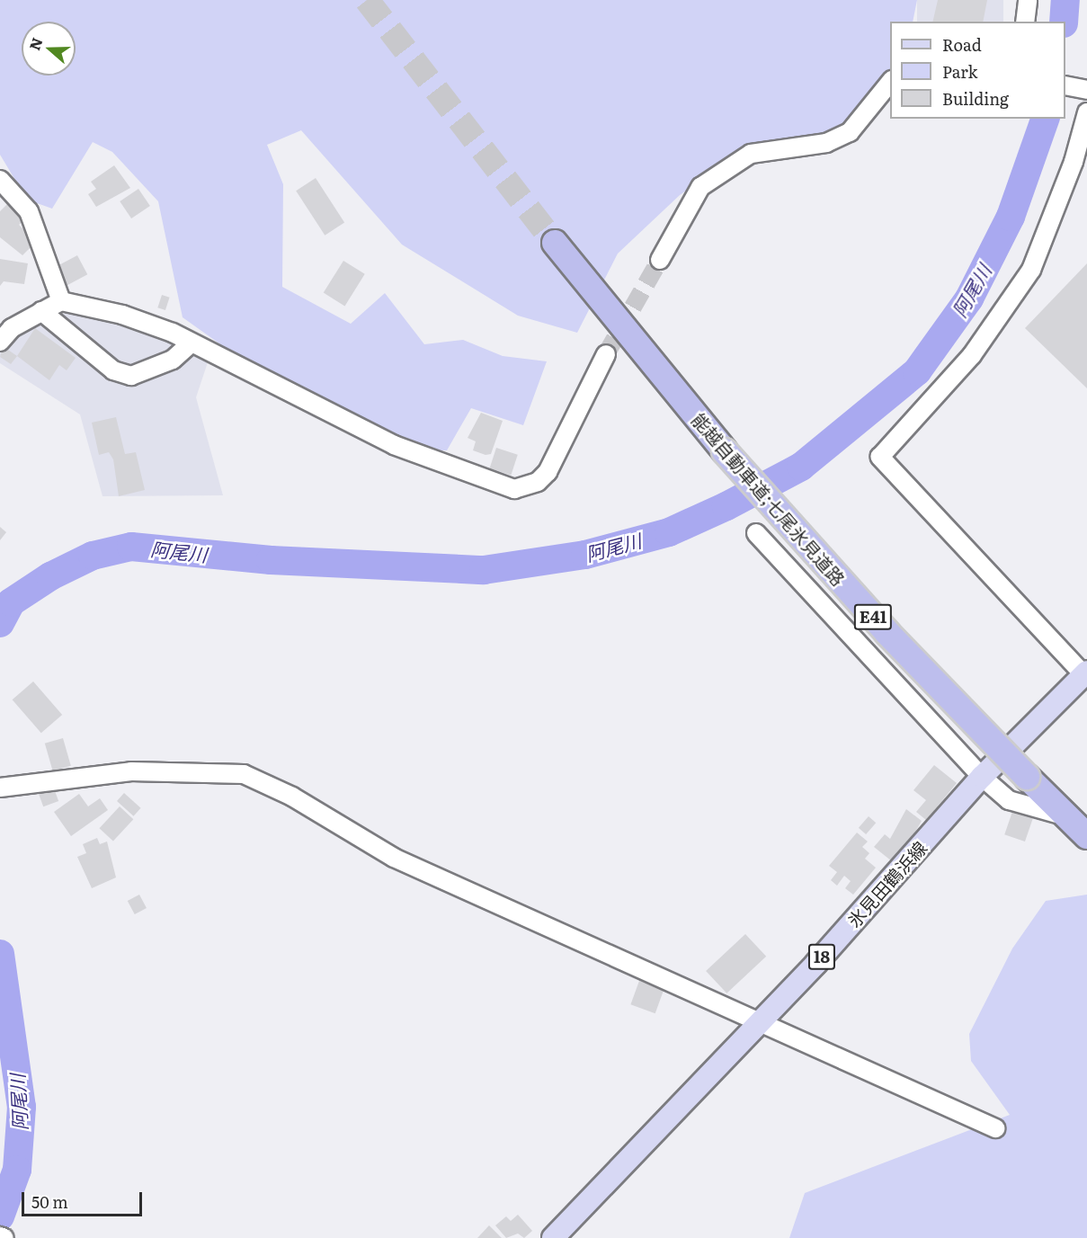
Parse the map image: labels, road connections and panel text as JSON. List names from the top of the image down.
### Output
{
  "streets": {
    "highway": ["能越自動車道;七尾氷見道路", "E41"],
    "main road": ["氷見田鶴浜線", "18"]
  },
  "water": ["阿尾川"],
  "legend": ["Road", "Park", "Building"],
  "scale_bar": "50 m",
  "north": "left"
}
